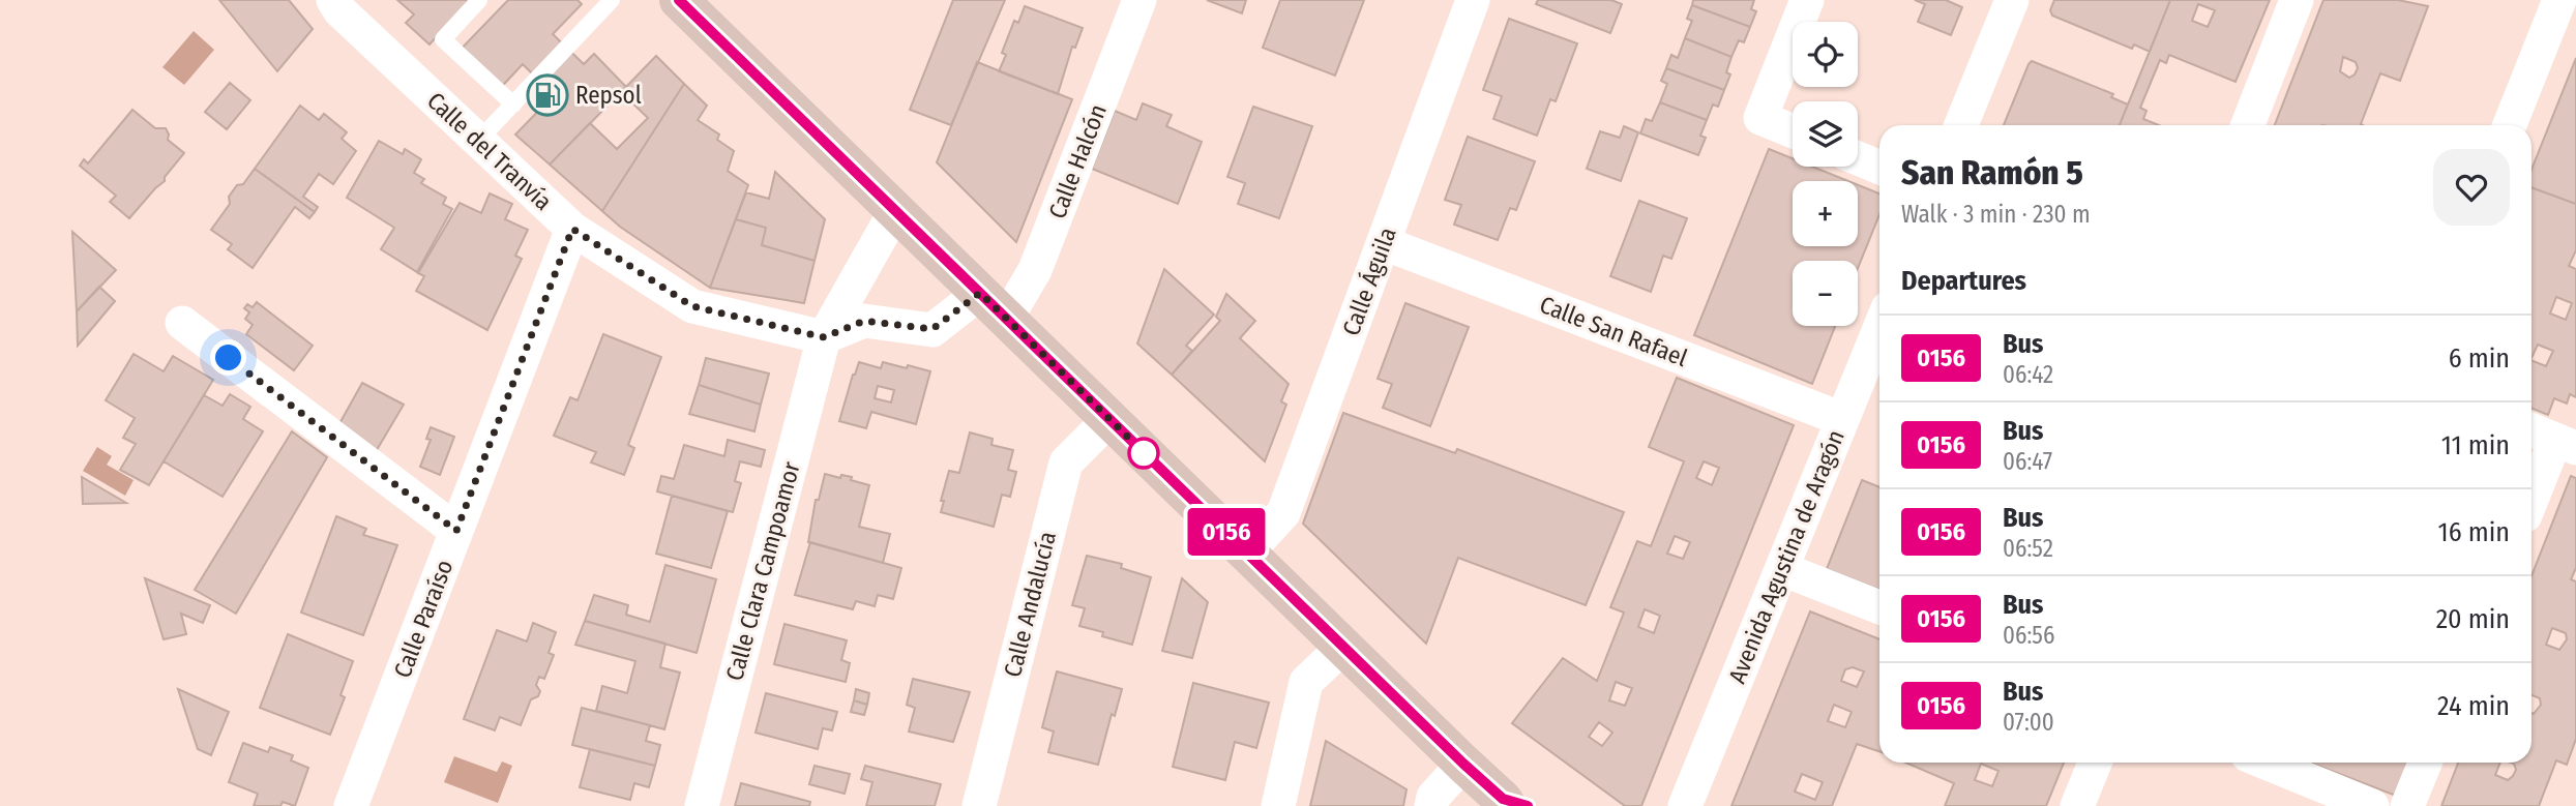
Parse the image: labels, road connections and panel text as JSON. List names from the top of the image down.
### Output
{
  "streets": {
    "street": [
      "Calle del Tranvía",
      "Calle Halcón",
      "Calle Águila",
      "Calle San Rafael",
      "Avenida Agustina de Aragón",
      "Calle Clara Campoamor",
      "Calle Andalucía",
      "Calle Paraíso"
    ]
  },
  "crossings": [
    ["Calle del Tranvía", "Calle Clara Campoamor"],
    ["Calle del Tranvía", "Calle Paraíso"],
    ["Calle Águila", "Calle San Rafael"],
    ["Calle San Rafael", "Avenida Agustina de Aragón"]
  ],
  "places": {
    "fuel station": ["Repsol"]
  },
  "lines": ["bus line 0156"],
  "page": {
    "on_map": "0156",
    "map_buttons": ["+", "−"],
    "heading": [
      ["San Ramón 5", "Walk · 3 min · 230 m"],
      "Departures"
    ],
    "list": [
      {
        "mark": "0156",
        "name": "Bus",
        "note": "06:42",
        "value": "6 min"
      },
      {
        "mark": "0156",
        "name": "Bus",
        "note": "06:47",
        "value": "11 min"
      },
      {
        "mark": "0156",
        "name": "Bus",
        "note": "06:52",
        "value": "16 min"
      },
      {
        "mark": "0156",
        "name": "Bus",
        "note": "06:56",
        "value": "20 min"
      },
      {
        "mark": "0156",
        "name": "Bus",
        "note": "07:00",
        "value": "24 min"
      }
    ]
  }
}
